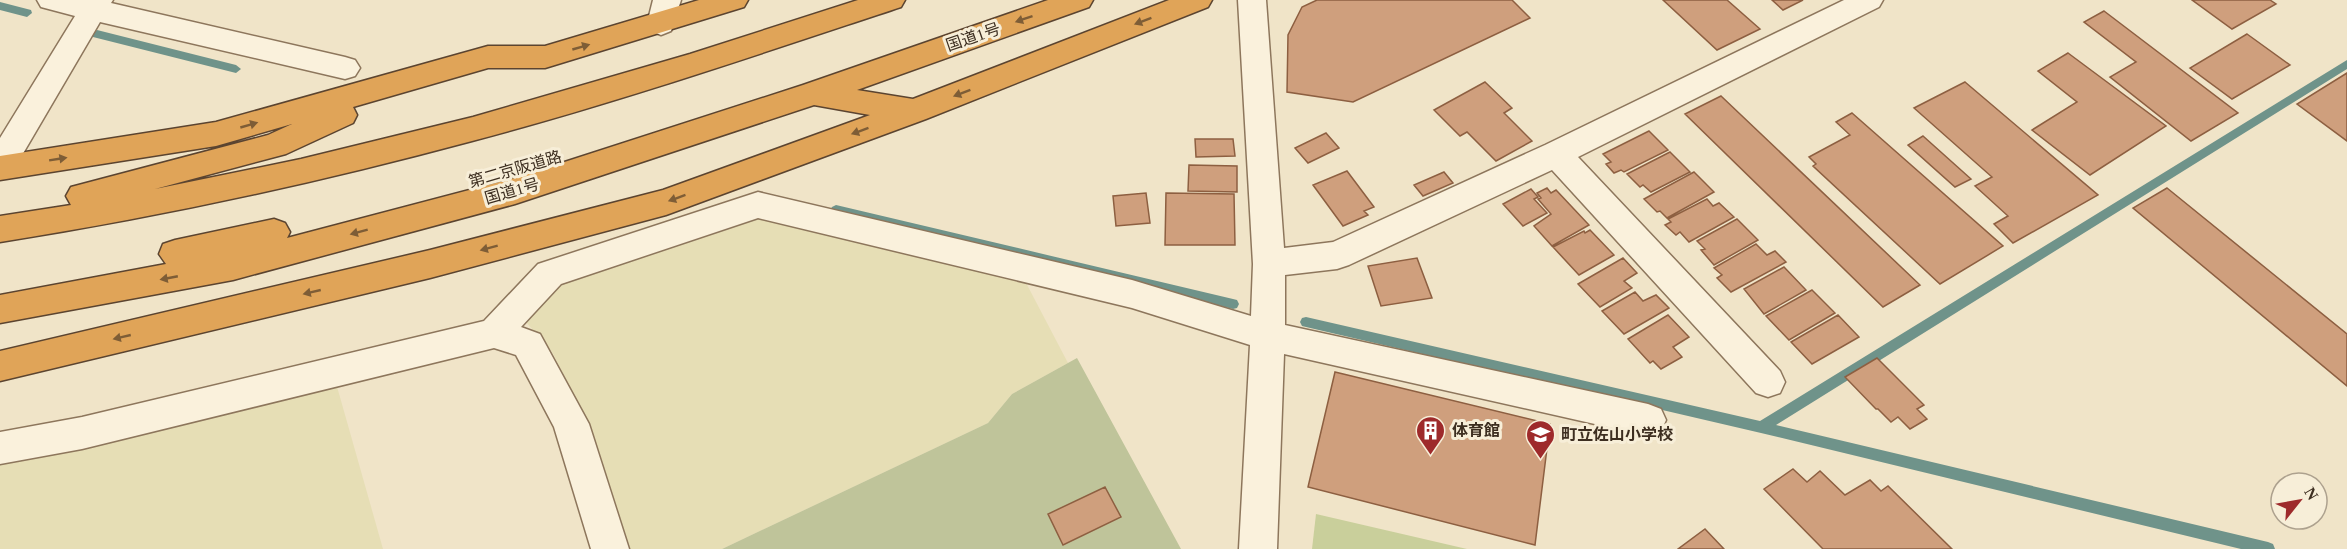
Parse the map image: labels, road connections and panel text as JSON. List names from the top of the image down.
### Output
{
  "streets": {
    "highway": ["国道1号", "第二京阪道路"]
  },
  "places": {
    "building": ["体育館"],
    "school or university": ["町立佐山小学校"]
  },
  "north": "top right"
}
